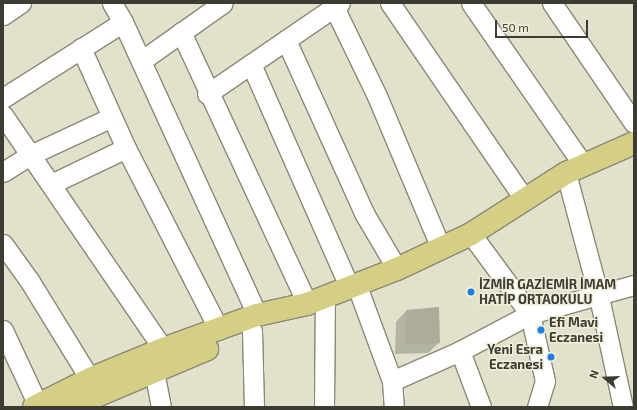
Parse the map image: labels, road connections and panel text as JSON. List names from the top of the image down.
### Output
{
  "places": ["İZMİR GAZİEMİR İMAM HATİP ORTAOKULU", "Efi Mavi Eczanesi", "Yeni Esra Eczanesi"],
  "scale_bar": "50 m",
  "north": "left"
}
